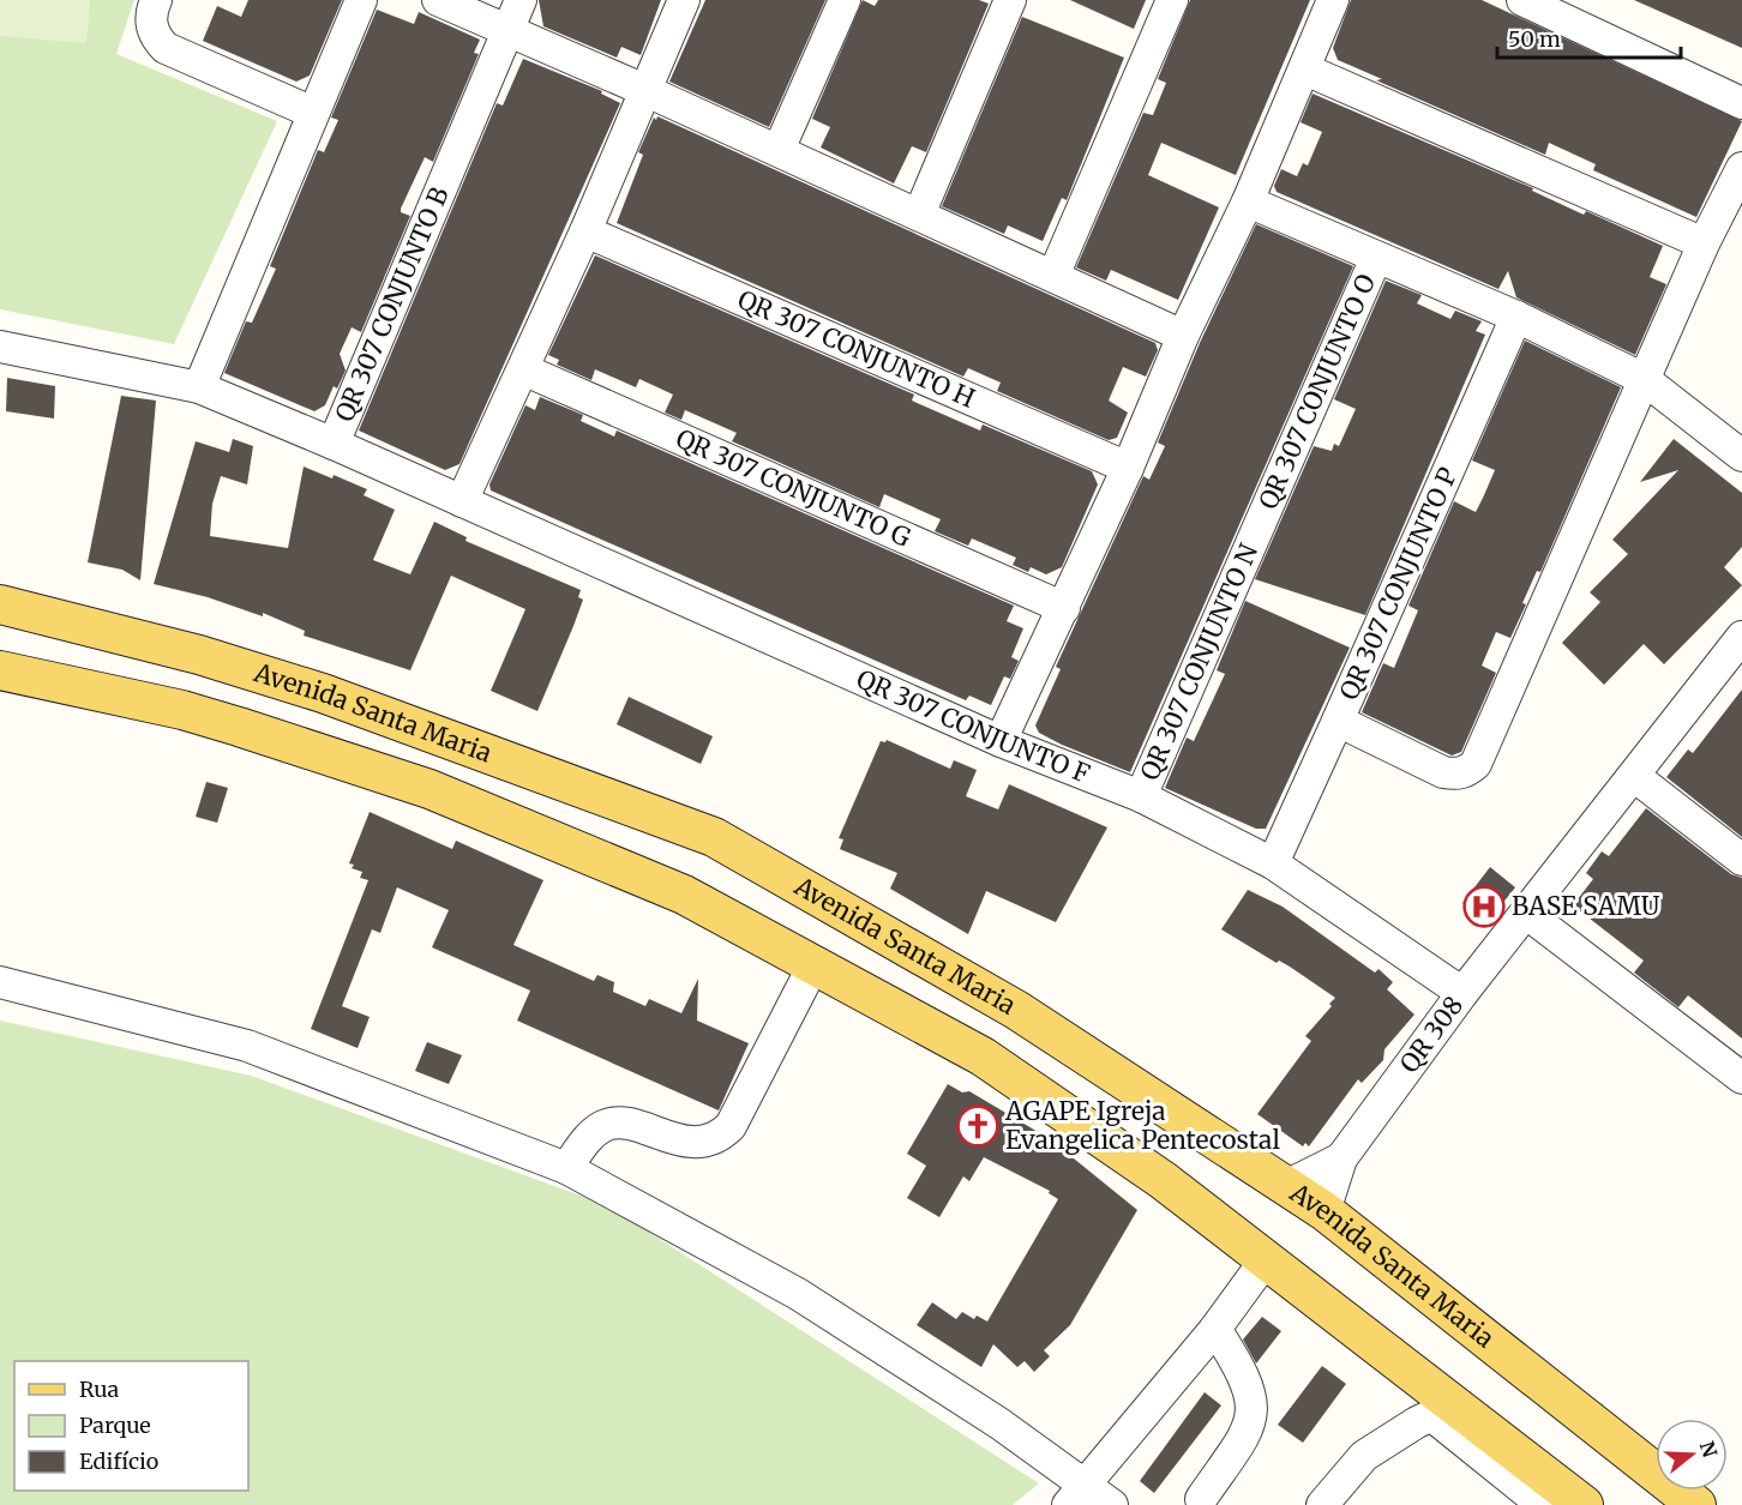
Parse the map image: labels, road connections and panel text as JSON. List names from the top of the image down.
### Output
{
  "streets": {
    "main road": ["Avenida Santa Maria"],
    "street": [
      "QR 307 CONJUNTO B",
      "QR 307 CONJUNTO H",
      "QR 307 CONJUNTO O",
      "QR 307 CONJUNTO G",
      "QR 307 CONJUNTO P",
      "QR 307 CONJUNTO N",
      "QR 307 CONJUNTO F",
      "QR 308"
    ]
  },
  "crossings": [
    ["QR 307 CONJUNTO B", "QR 307 CONJUNTO F"],
    ["QR 307 CONJUNTO O", "QR 307 CONJUNTO N"],
    ["QR 307 CONJUNTO N", "QR 307 CONJUNTO F"],
    ["Avenida Santa Maria", "QR 308"],
    ["QR 307 CONJUNTO F", "QR 308"]
  ],
  "places": {
    "hospital": ["BASE SAMU"],
    "church": ["AGAPE Igreja Evangelica Pentecostal"]
  },
  "legend": ["Rua", "Parque", "Edifício"],
  "scale_bar": "50 m",
  "north": "right"
}
